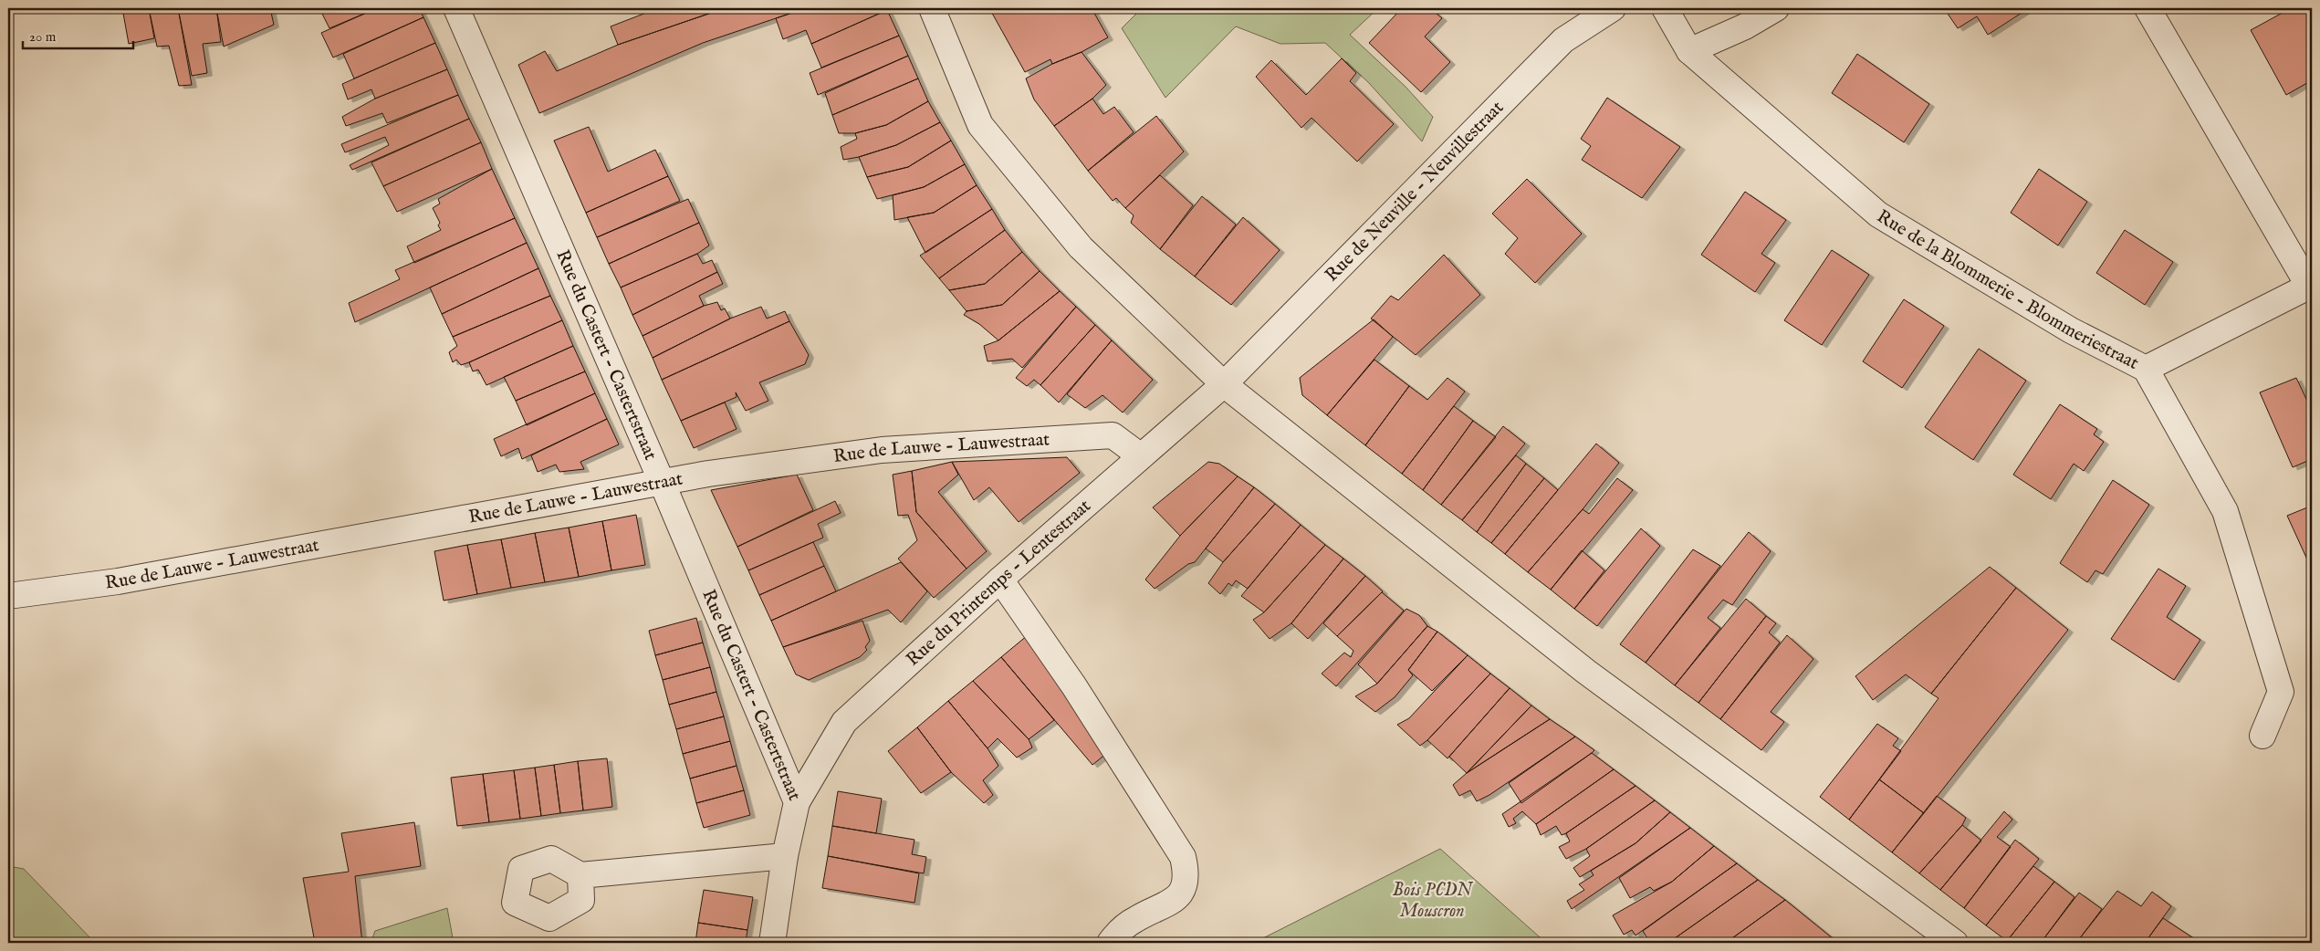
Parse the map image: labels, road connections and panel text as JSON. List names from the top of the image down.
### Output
{
  "streets": {
    "street": [
      "Rue de Neuville - Neuvillestraat",
      "Rue de la Blommerie - Blommeriestraat",
      "Rue du Castert - Castertstraat",
      "Rue de Lauwe - Lauwestraat",
      "Rue du Printemps - Lentestraat"
    ]
  },
  "crossings": [
    ["Rue de Neuville - Neuvillestraat", "Rue du Printemps - Lentestraat"],
    ["Rue du Castert - Castertstraat", "Rue de Lauwe - Lauwestraat"],
    ["Rue du Castert - Castertstraat", "Rue du Printemps - Lentestraat"],
    ["Rue de Lauwe - Lauwestraat", "Rue du Printemps - Lentestraat"]
  ],
  "parks": ["Bois PCDN Mouscron"],
  "scale_bar": "20 m"
}
